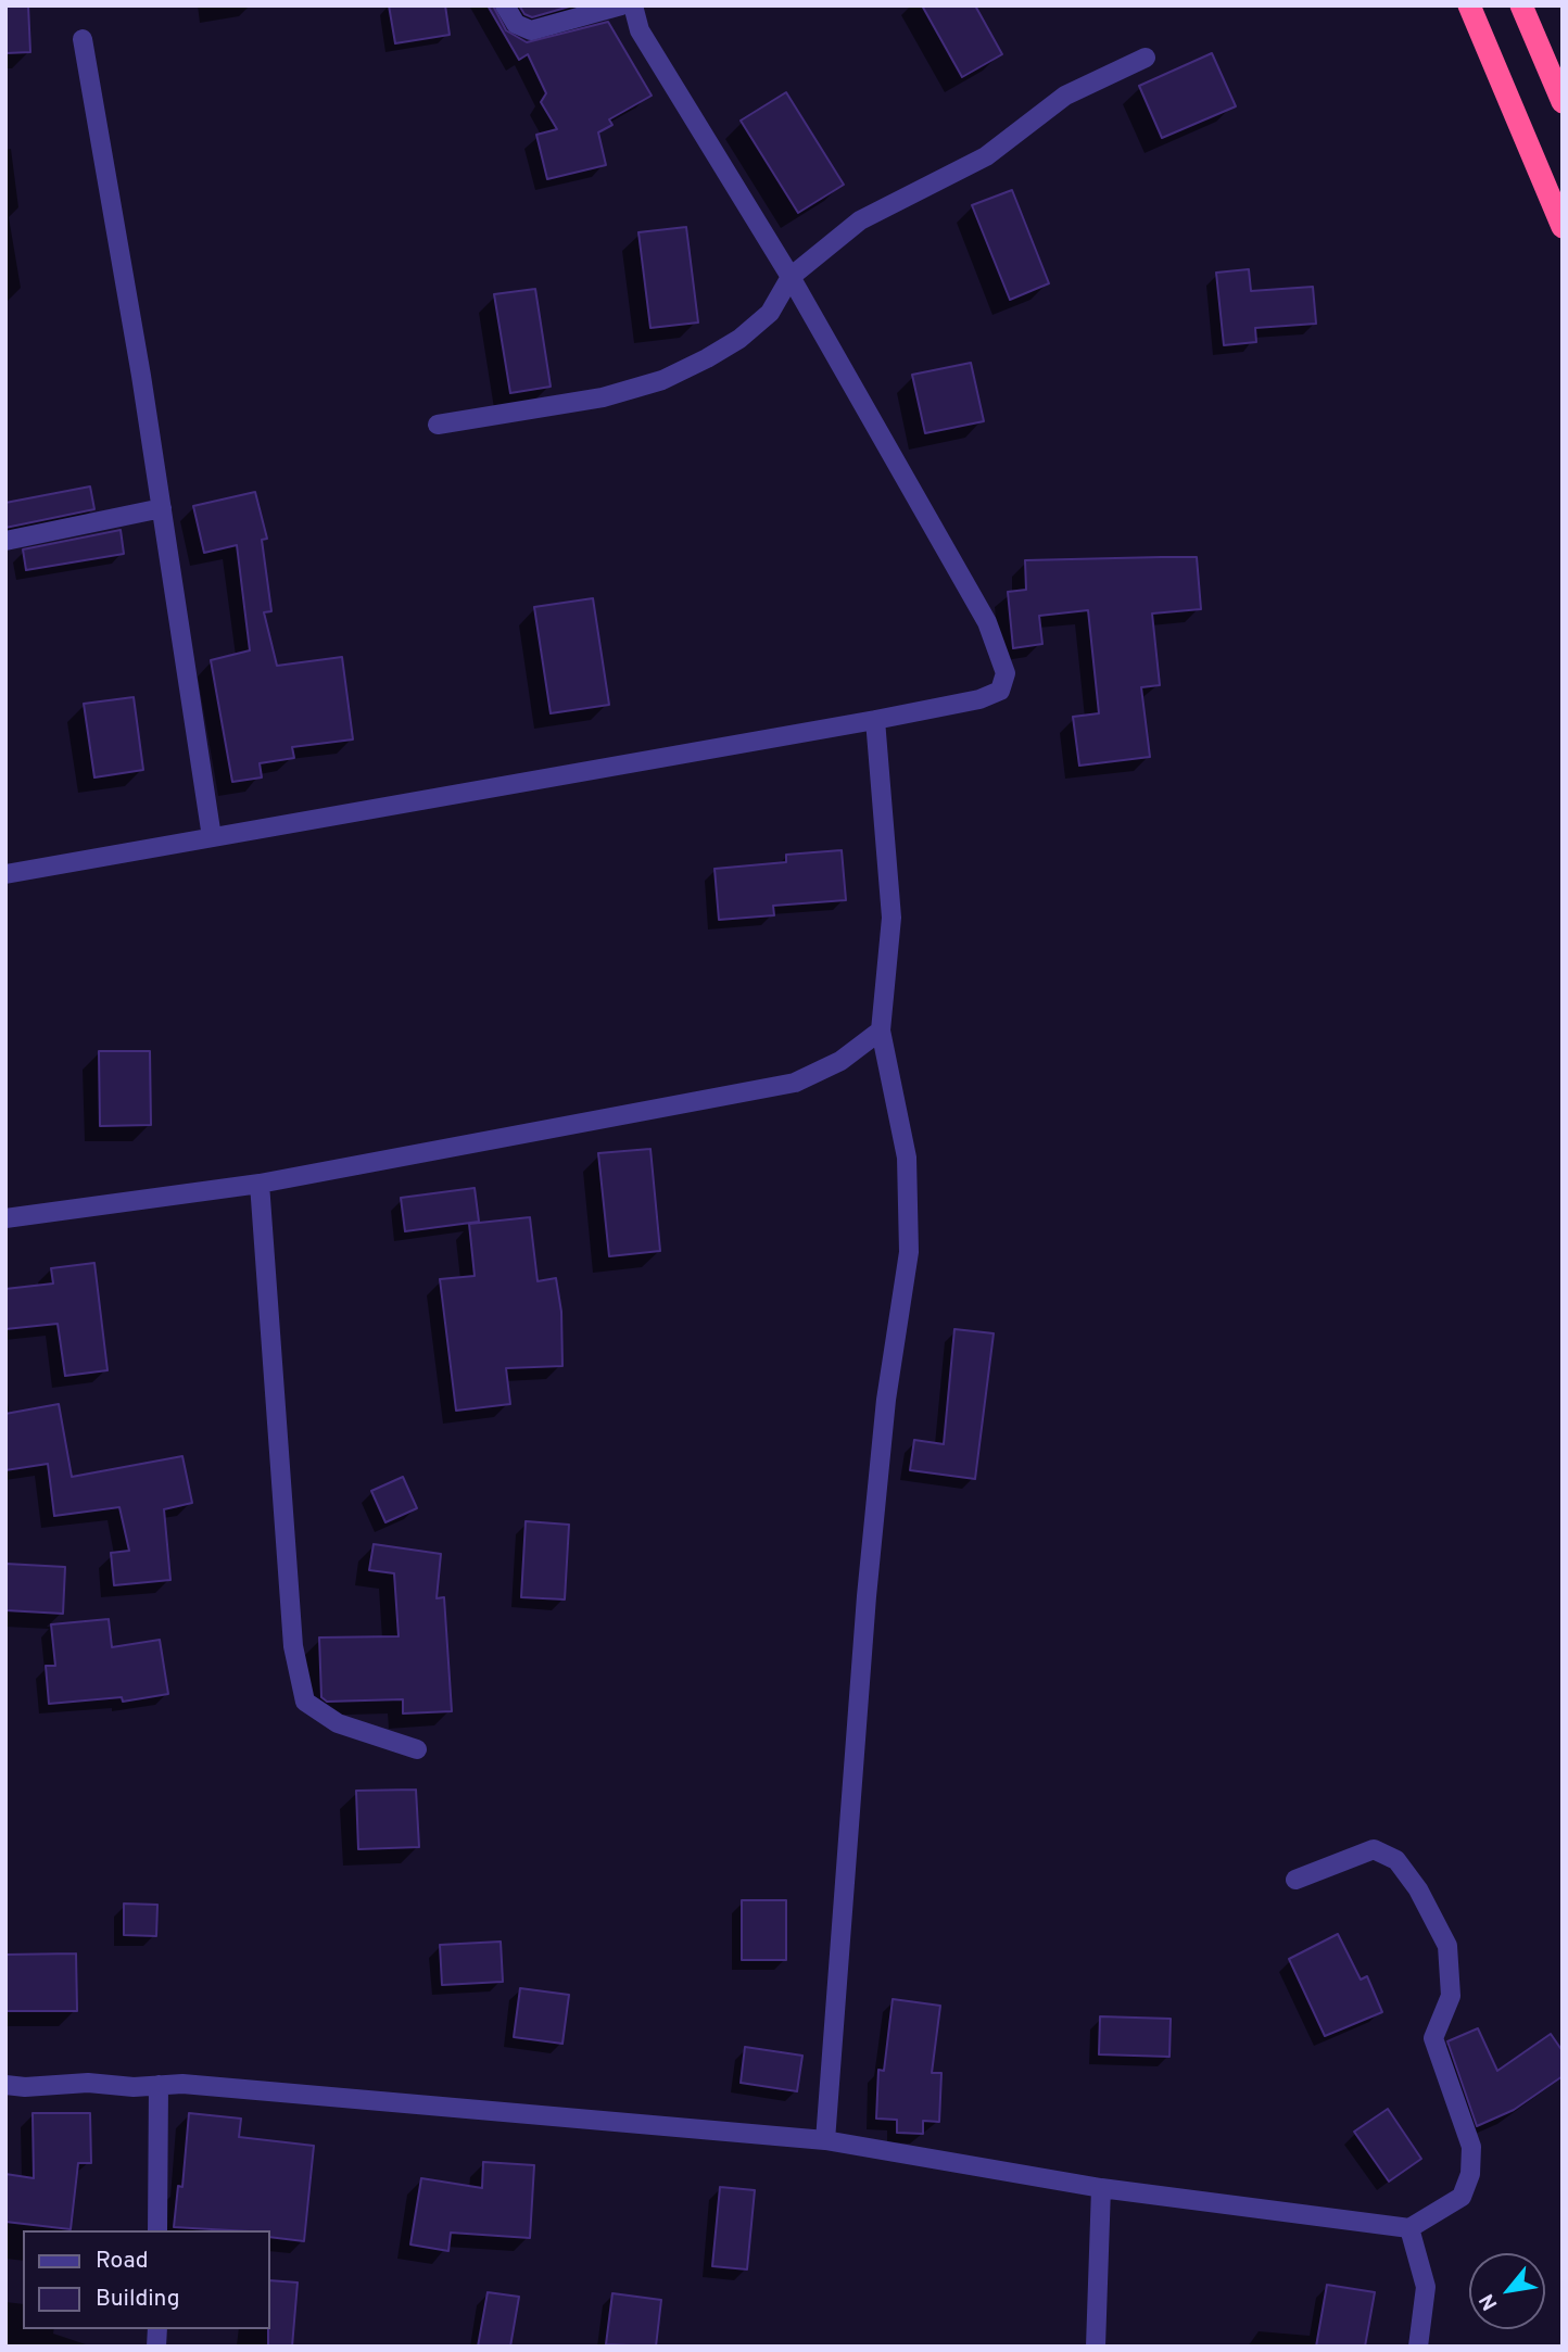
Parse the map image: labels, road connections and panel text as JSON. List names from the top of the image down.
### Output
{
  "legend": ["Road", "Building"],
  "north": "bottom left"
}
